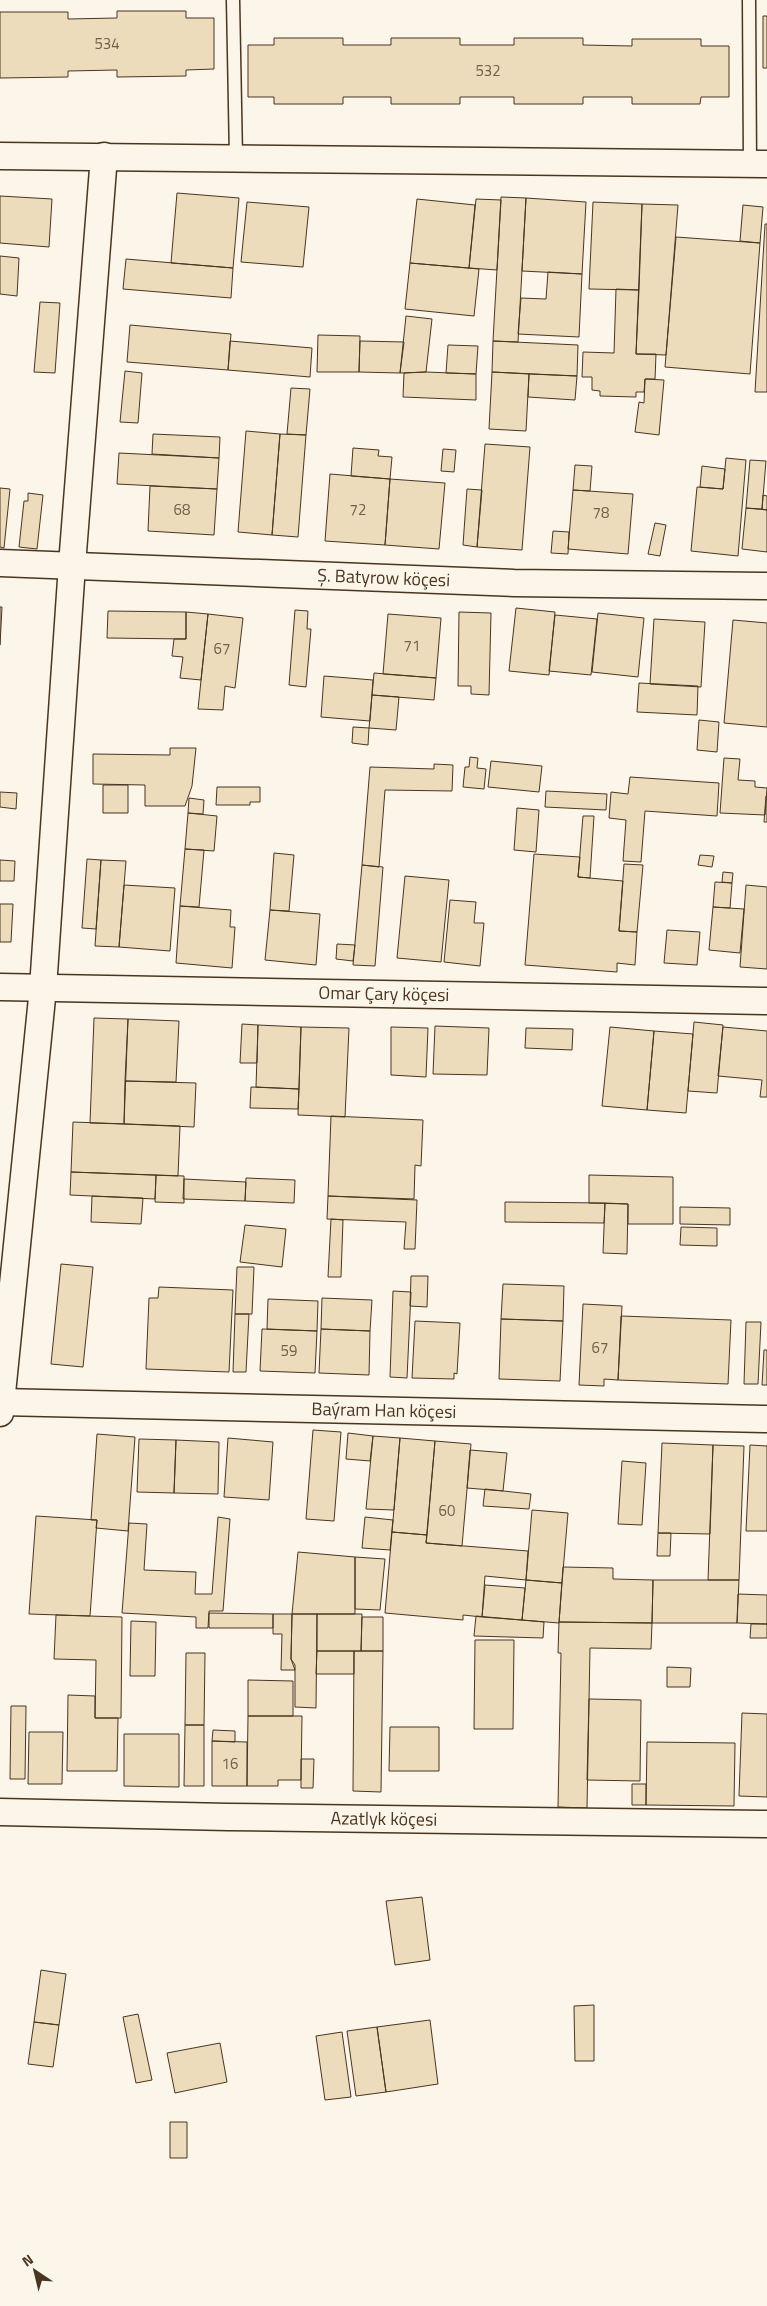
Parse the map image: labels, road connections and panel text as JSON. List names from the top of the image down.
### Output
{
  "streets": {
    "street": [
      "Ş. Batyrow köçesi",
      "Omar Çary köçesi",
      "Baýram Han köçesi",
      "Azatlyk köçesi"
    ]
  },
  "house_numbers": [
    "534",
    "532",
    "68",
    "72",
    "78",
    "71",
    "67",
    "67",
    "59",
    "60",
    "16"
  ],
  "north": "top left"
}
